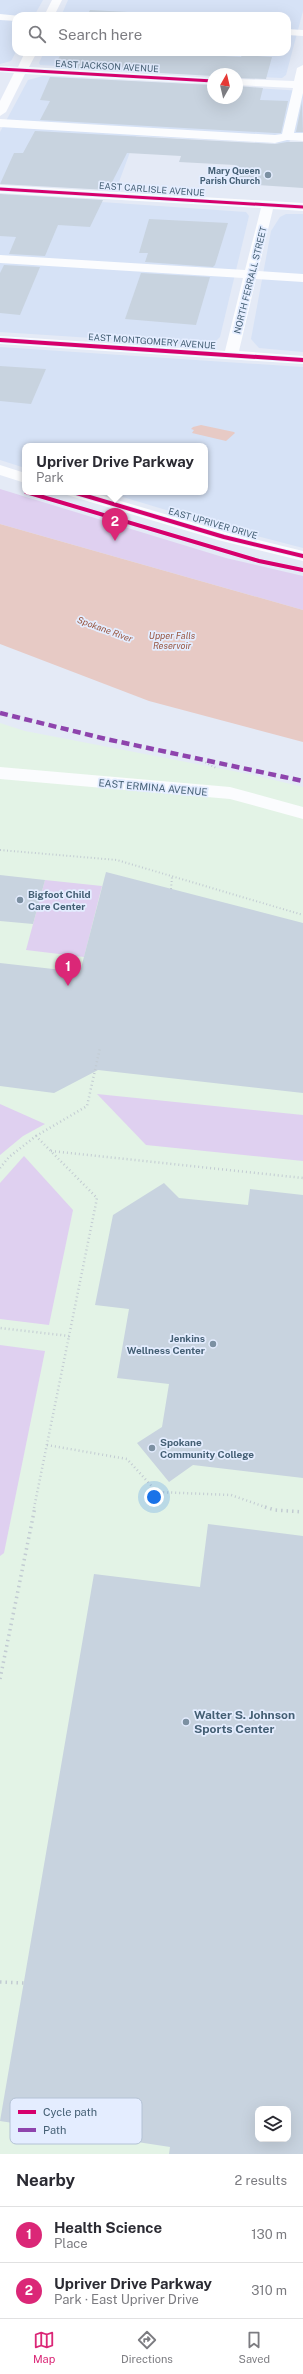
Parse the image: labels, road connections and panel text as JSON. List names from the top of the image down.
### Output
{
  "streets": {
    "street": [
      "EAST JACKSON AVENUE",
      "EAST CARLISLE AVENUE",
      "NORTH FERRALL STREET",
      "EAST MONTGOMERY AVENUE",
      "EAST UPRIVER DRIVE",
      "EAST ERMINA AVENUE"
    ]
  },
  "crossings": [
    ["EAST CARLISLE AVENUE", "NORTH FERRALL STREET"],
    ["NORTH FERRALL STREET", "EAST MONTGOMERY AVENUE"]
  ],
  "water": ["Spokane River", "Upper Falls Reservoir"],
  "places": [
    "Mary Queen Parish Church",
    "Bigfoot Child Care Center",
    "Jenkins Wellness Center",
    "Spokane Community College",
    "Walter S. Johnson Sports Center"
  ],
  "legend": ["Cycle path", "Path"],
  "north": "top",
  "page": {
    "search": "Search here",
    "popup": ["Upriver Drive Parkway", "Park"],
    "pins": ["2", "1"],
    "heading": ["Nearby", "2 results"],
    "list": [
      {
        "mark": "1",
        "name": "Health Science",
        "note": "Place",
        "value": "130 m"
      },
      {
        "mark": "2",
        "name": "Upriver Drive Parkway",
        "note": "Park · East Upriver Drive",
        "value": "310 m"
      }
    ],
    "nav": ["Map", "Directions", "Saved"]
  }
}
